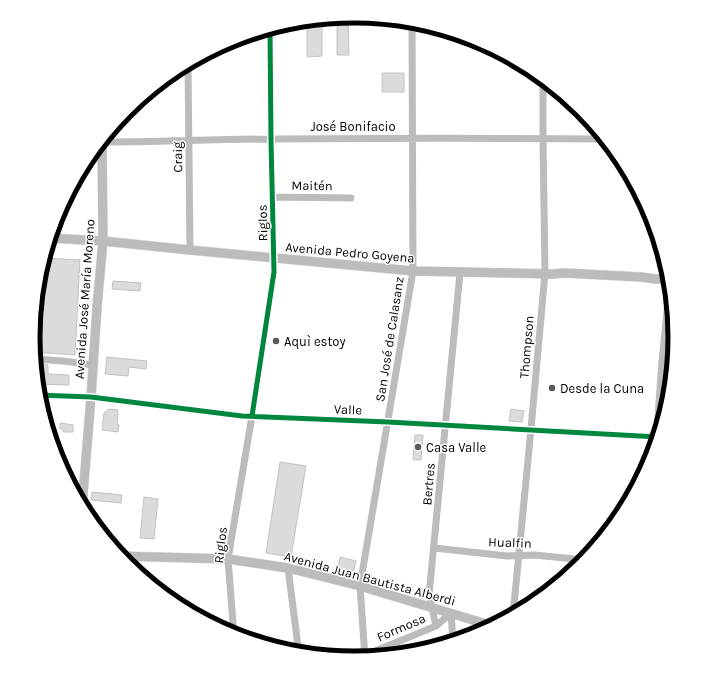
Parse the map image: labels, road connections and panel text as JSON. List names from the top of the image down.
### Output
{
  "streets": {
    "main road": ["Avenida Pedro Goyena", "Avenida José María Moreno", "Avenida Juan Bautista Alberdi"],
    "street": [
      "José Bonifacio",
      "Craig",
      "Maitén",
      "Riglos",
      "San José de Calasanz",
      "Thompson",
      "Valle",
      "Bertres",
      "Hualfin",
      "Formosa"
    ]
  },
  "crossings": [
    ["José Bonifacio", "Craig"],
    ["José Bonifacio", "Riglos"],
    ["José Bonifacio", "San José de Calasanz"],
    ["José Bonifacio", "Thompson"],
    ["Craig", "Avenida Pedro Goyena"],
    ["Maitén", "Riglos"],
    ["Riglos", "Avenida Pedro Goyena"],
    ["Riglos", "Valle"],
    ["Riglos", "Avenida Juan Bautista Alberdi"],
    ["Avenida Pedro Goyena", "Avenida José María Moreno"],
    ["Avenida Pedro Goyena", "San José de Calasanz"],
    ["Avenida Pedro Goyena", "Thompson"],
    ["Avenida Pedro Goyena", "Bertres"],
    ["Avenida José María Moreno", "Valle"],
    ["San José de Calasanz", "Valle"],
    ["San José de Calasanz", "Avenida Juan Bautista Alberdi"],
    ["Thompson", "Valle"],
    ["Thompson", "Hualfin"],
    ["Valle", "Bertres"],
    ["Bertres", "Hualfin"],
    ["Bertres", "Avenida Juan Bautista Alberdi"],
    ["Bertres", "Formosa"],
    ["Avenida Juan Bautista Alberdi", "Formosa"]
  ],
  "places": ["Aquì estoy", "Desde la Cuna", "Casa Valle"]
}
